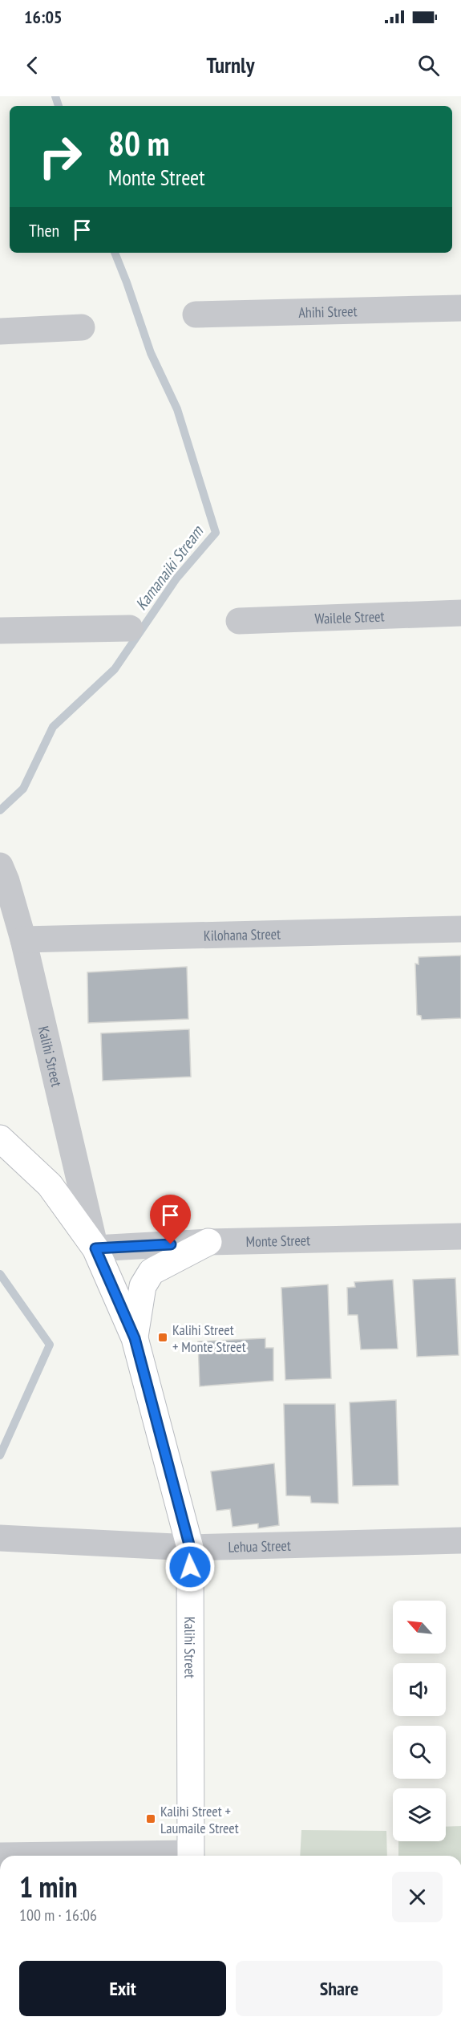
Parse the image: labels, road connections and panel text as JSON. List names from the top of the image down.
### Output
{
  "streets": {
    "street": [
      "Ahihi Street",
      "Wailele Street",
      "Kilohana Street",
      "Kalihi Street",
      "Monte Street",
      "Lehua Street"
    ]
  },
  "crossings": [
    ["Kilohana Street", "Kalihi Street"],
    ["Kalihi Street", "Monte Street"],
    ["Kalihi Street", "Lehua Street"]
  ],
  "water": ["Kamanaiki Stream"],
  "places": {
    "transit": ["Kalihi Street + Monte Street", "Kalihi Street + Laumaile Street"]
  },
  "north": "top left",
  "page": {
    "status": "16:05",
    "header": "Turnly",
    "turn": ["80 m", "Monte Street"],
    "then": "Then",
    "heading": ["1 min", "100 m · 16:06"],
    "buttons": ["Exit", "Share"]
  }
}
